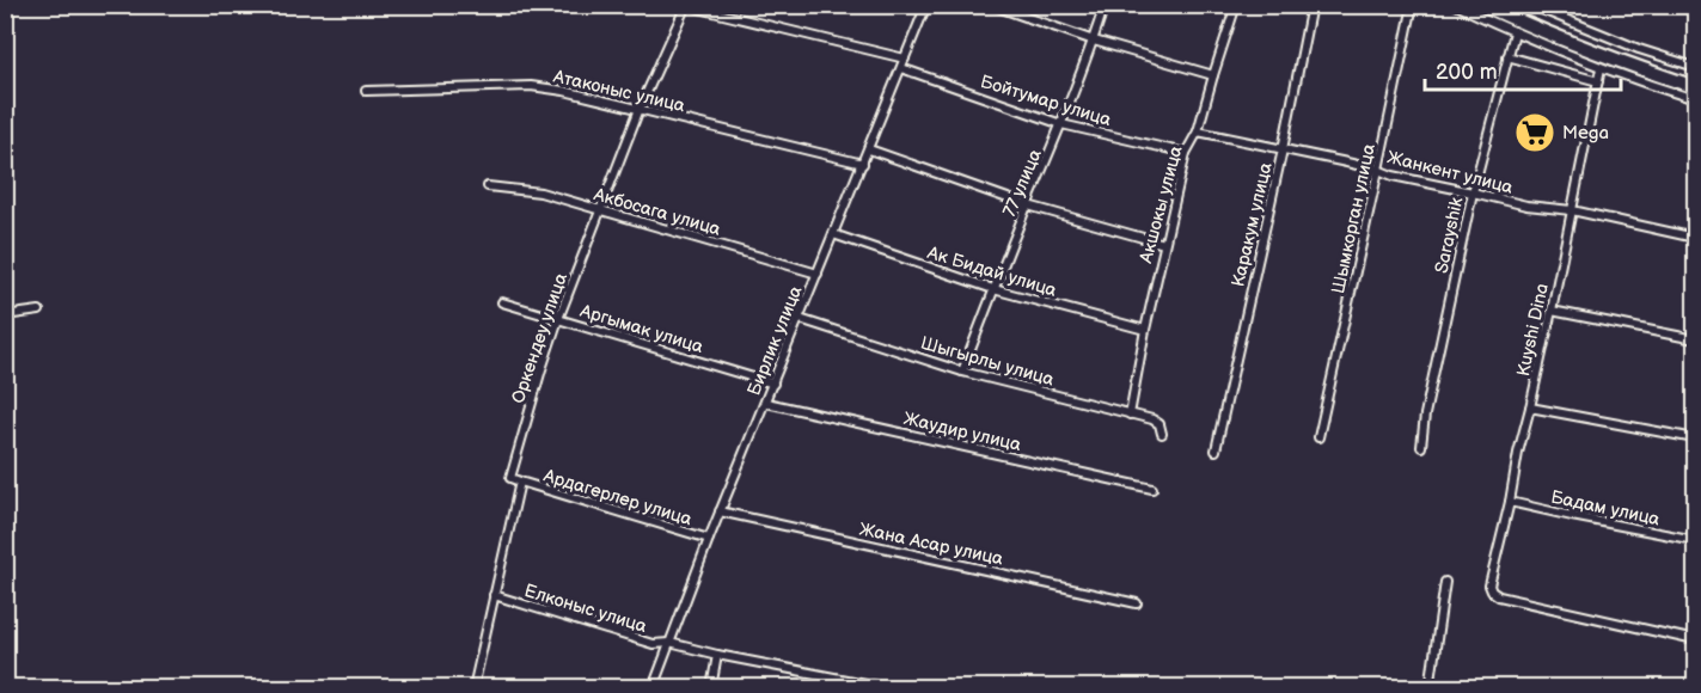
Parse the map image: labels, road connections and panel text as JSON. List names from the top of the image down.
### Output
{
  "streets": {
    "street": [
      "Атаконыс улица",
      "Бойтумар улица",
      "Жанкент улица",
      "77 улица",
      "Акшокы улица",
      "Акбосага улица",
      "Шымкорган улица",
      "Каракум улица",
      "Sarayshik",
      "Ак Бидай улица",
      "Аргымак улица",
      "Kuyshi Dina",
      "Оркендеу улица",
      "Бирлик улица",
      "Шыгырлы улица",
      "Жаудир улица",
      "Ардагерлер улица",
      "Бадам улица",
      "Жана Асар улица",
      "Елконыс улица"
    ]
  },
  "crossings": [
    ["Атаконыс улица", "Оркендеу улица"],
    ["Атаконыс улица", "Бирлик улица"],
    ["Бойтумар улица", "77 улица"],
    ["Бойтумар улица", "Акшокы улица"],
    ["Бойтумар улица", "Бирлик улица"],
    ["Жанкент улица", "Акшокы улица"],
    ["Жанкент улица", "Шымкорган улица"],
    ["Жанкент улица", "Каракум улица"],
    ["Жанкент улица", "Sarayshik"],
    ["Жанкент улица", "Kuyshi Dina"],
    ["77 улица", "Ак Бидай улица"],
    ["77 улица", "Шыгырлы улица"],
    ["Акшокы улица", "Ак Бидай улица"],
    ["Акшокы улица", "Шыгырлы улица"],
    ["Акбосага улица", "Оркендеу улица"],
    ["Акбосага улица", "Бирлик улица"],
    ["Ак Бидай улица", "Бирлик улица"],
    ["Аргымак улица", "Оркендеу улица"],
    ["Аргымак улица", "Бирлик улица"],
    ["Kuyshi Dina", "Бадам улица"],
    ["Оркендеу улица", "Ардагерлер улица"],
    ["Оркендеу улица", "Елконыс улица"],
    ["Бирлик улица", "Шыгырлы улица"],
    ["Бирлик улица", "Жаудир улица"],
    ["Бирлик улица", "Ардагерлер улица"],
    ["Бирлик улица", "Жана Асар улица"],
    ["Бирлик улица", "Елконыс улица"]
  ],
  "places": {
    "supermarket": ["Mega"]
  },
  "scale_bar": "200 m"
}
